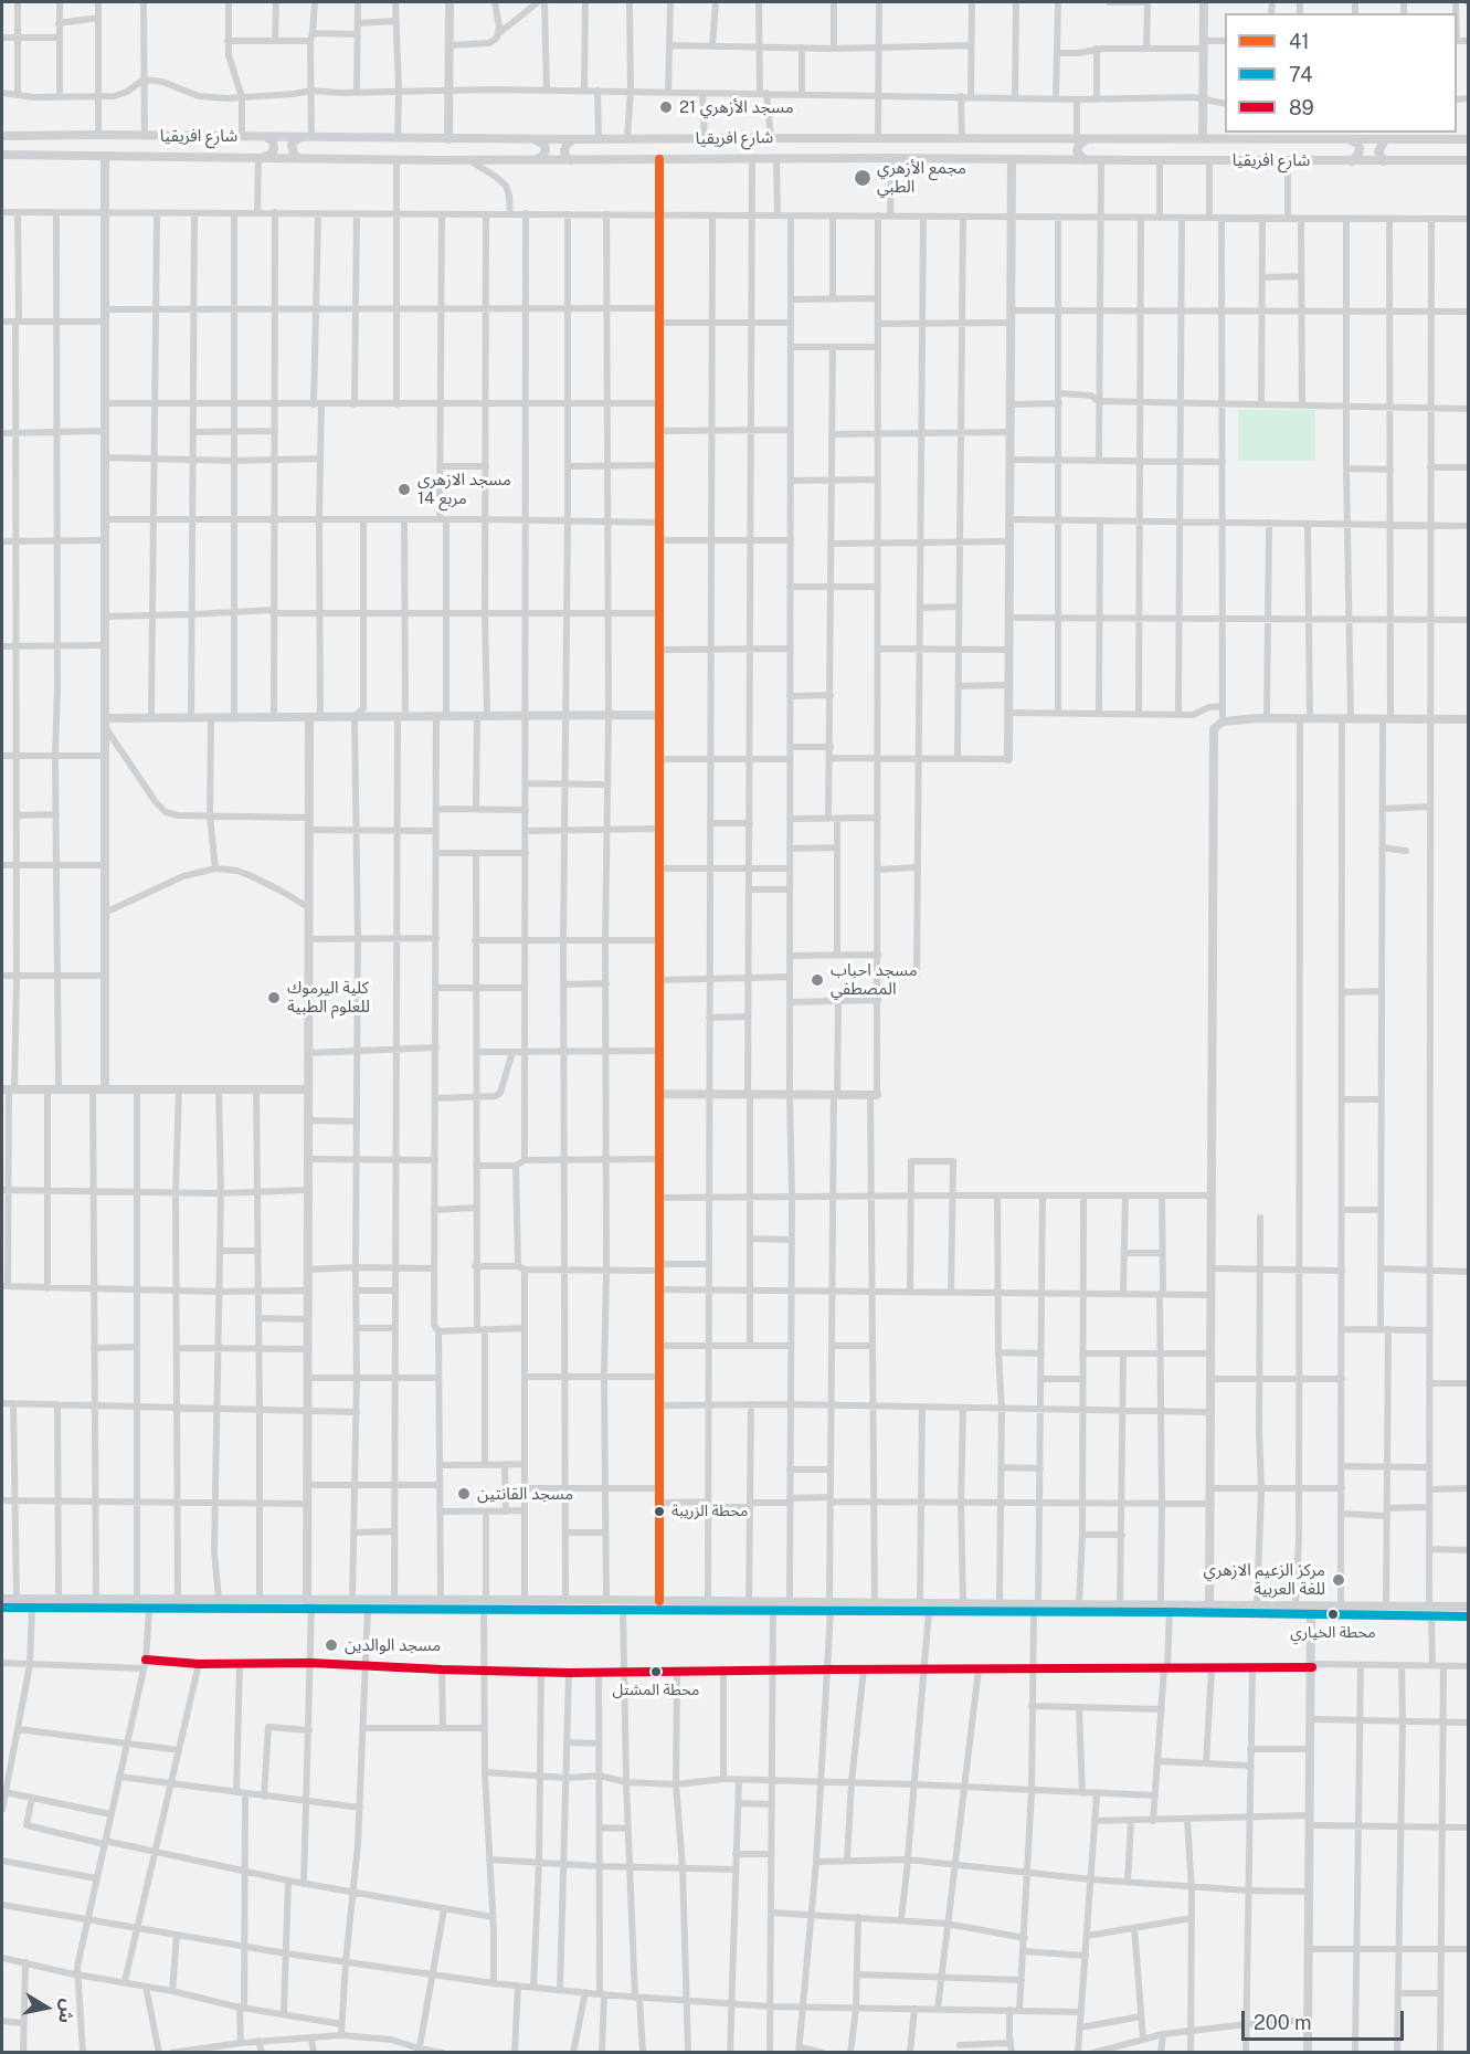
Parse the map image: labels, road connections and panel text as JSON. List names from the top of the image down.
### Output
{
  "streets": {
    "street": ["شارع افريقيا"]
  },
  "places": [
    "مسجد الأزهري 21",
    "مجمع الأزهري الطبي",
    "مسجد الازهري مربع 14",
    "مسجد احباب المصطفي",
    "كلية اليرموك للعلوم الطبية",
    "مسجد القانتين",
    "محطة الزريبة",
    "مركز الزعيم الازهري للغة العربية",
    "محطة الخياري",
    "مسجد الوالدين",
    "محطة المشتل"
  ],
  "lines": ["transit line 41", "transit line 74", "transit line 89"],
  "legend": ["41", "74", "89"],
  "scale_bar": "200 m",
  "north": "right"
}
